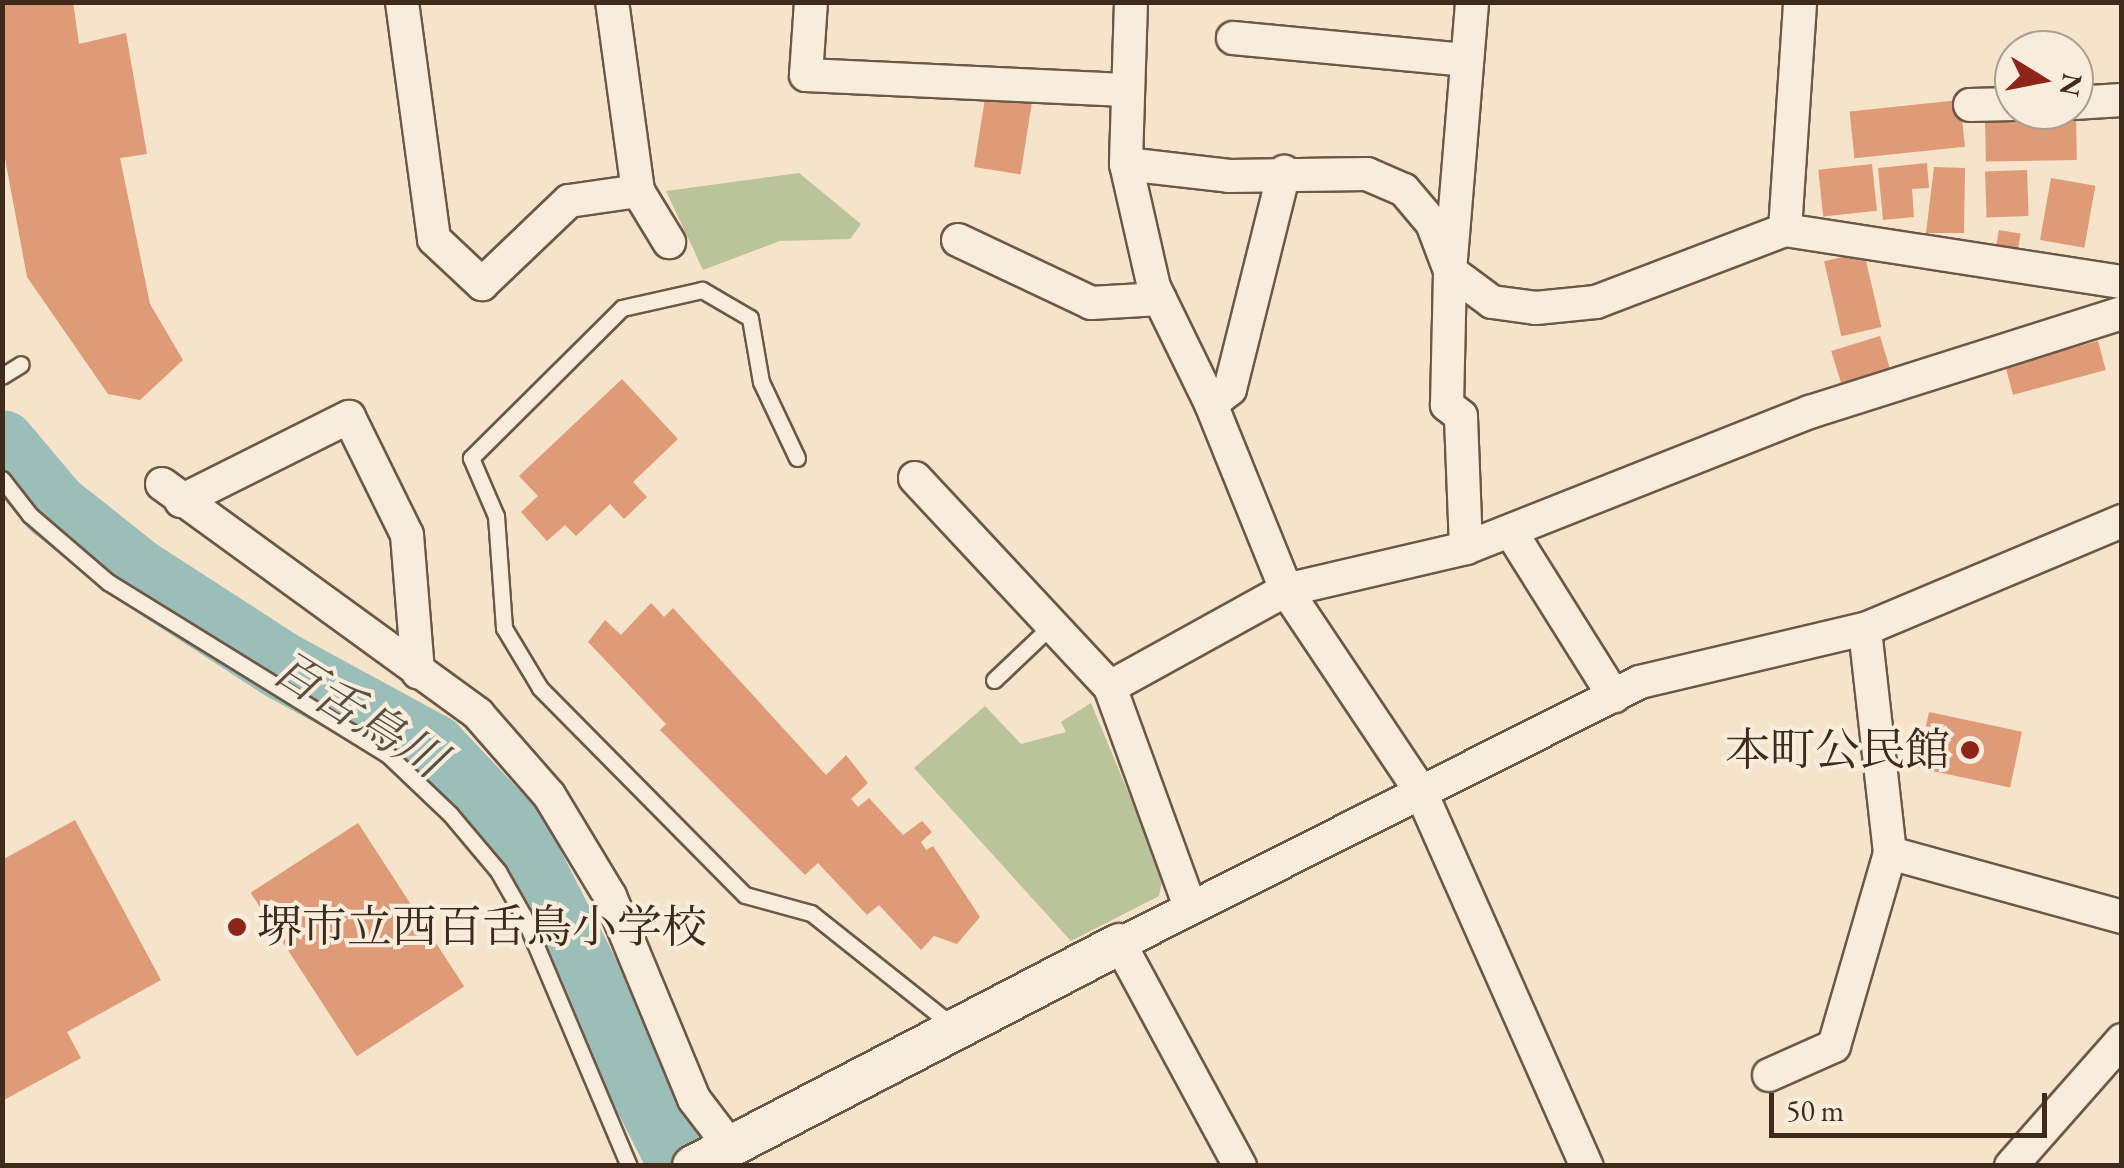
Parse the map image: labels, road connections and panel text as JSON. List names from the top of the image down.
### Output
{
  "water": ["百舌鳥川"],
  "places": ["本町公民館", "堺市立西百舌鳥小学校"],
  "scale_bar": "50 m",
  "north": "right"
}
